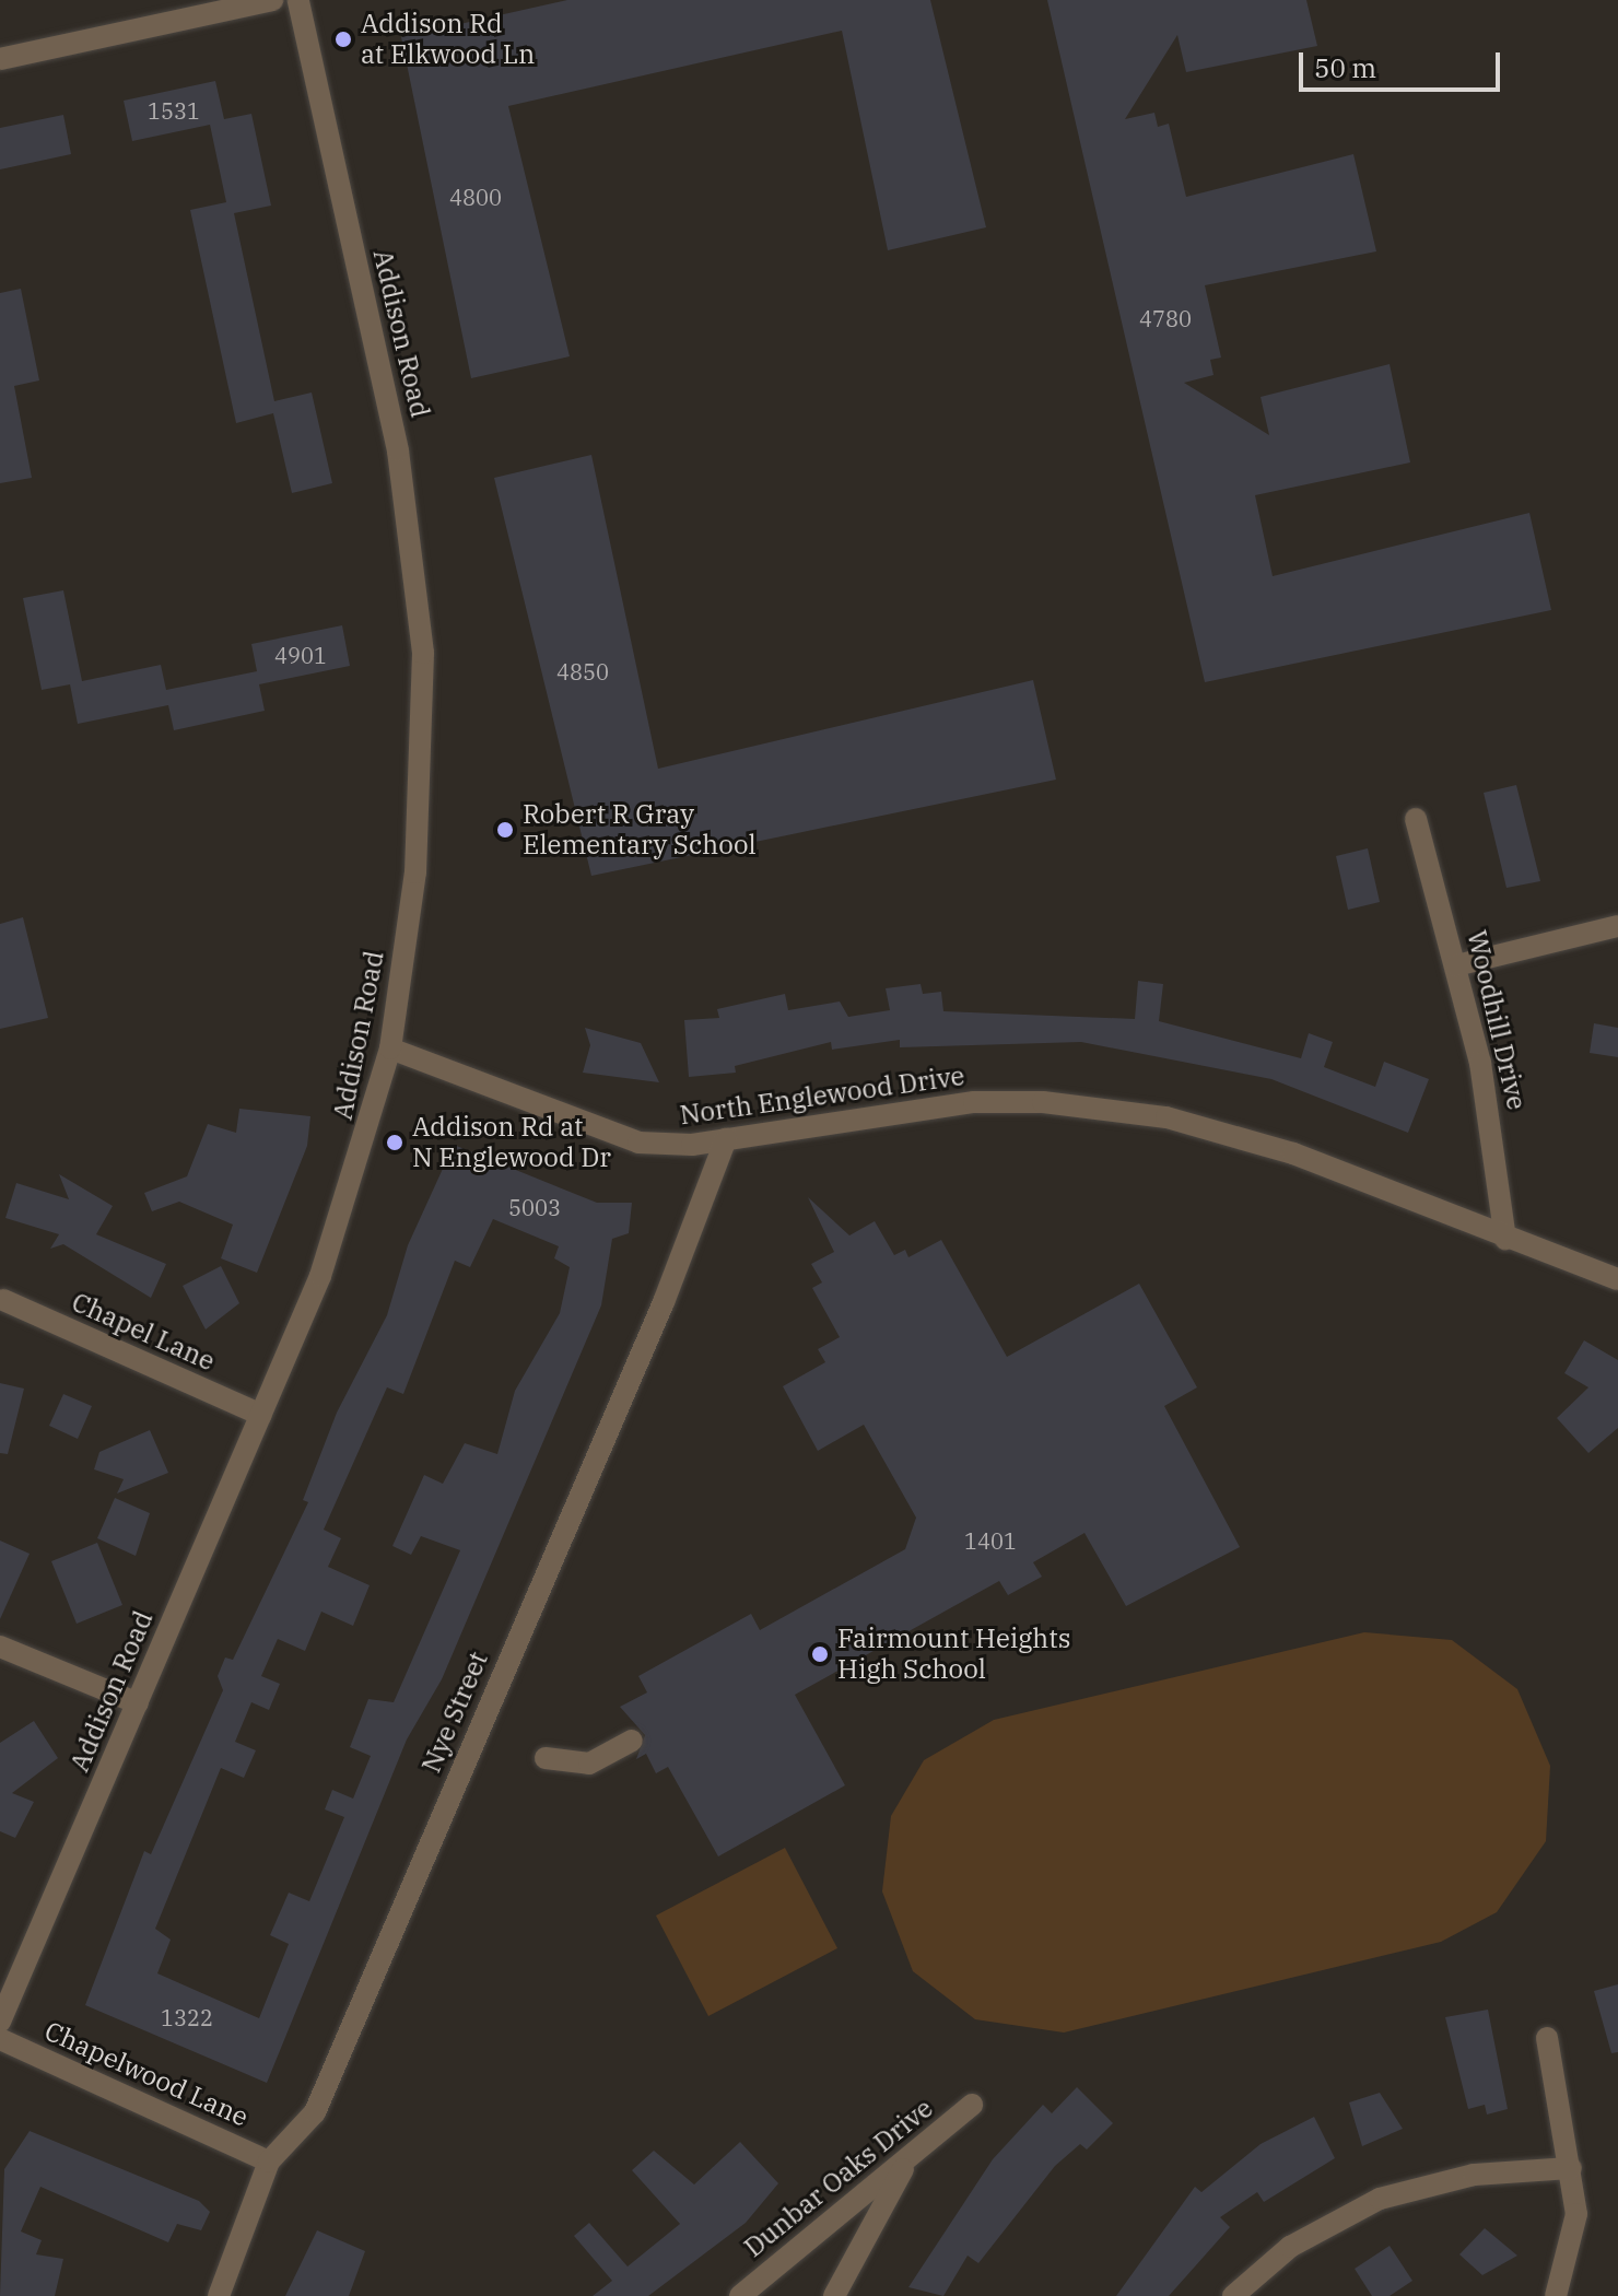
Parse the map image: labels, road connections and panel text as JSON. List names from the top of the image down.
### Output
{
  "streets": {
    "street": [
      "Addison Road",
      "Woodhill Drive",
      "North Englewood Drive",
      "Chapel Lane",
      "Nye Street",
      "Chapelwood Lane",
      "Dunbar Oaks Drive"
    ]
  },
  "crossings": [
    ["Addison Road", "North Englewood Drive"],
    ["Addison Road", "Chapel Lane"],
    ["Woodhill Drive", "North Englewood Drive"],
    ["North Englewood Drive", "Nye Street"],
    ["Nye Street", "Chapelwood Lane"]
  ],
  "places": [
    "Addison Rd at Elkwood Ln",
    "Robert R Gray Elementary School",
    "Addison Rd at N Englewood Dr",
    "Fairmount Heights High School"
  ],
  "house_numbers": [
    "1531",
    "4800",
    "4780",
    "4901",
    "4850",
    "5003",
    "1401",
    "1322"
  ],
  "scale_bar": "50 m"
}
